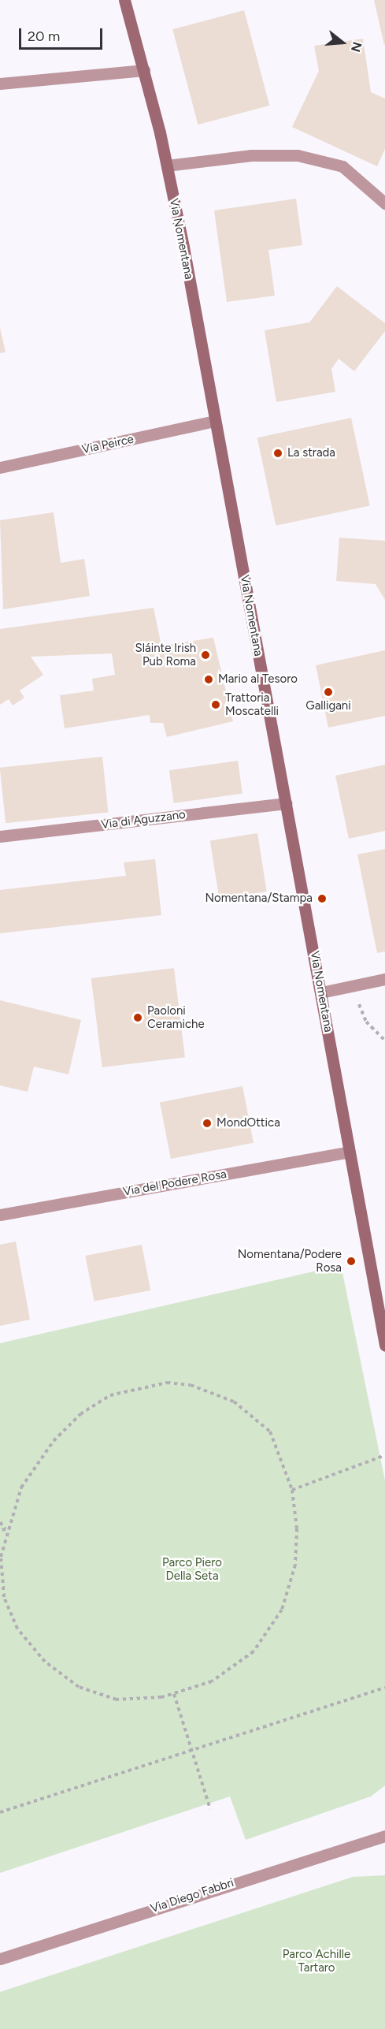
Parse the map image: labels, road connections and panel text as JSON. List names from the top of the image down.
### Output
{
  "streets": {
    "main road": ["Via Nomentana"],
    "street": [
      "Via Peirce",
      "Via di Aguzzano",
      "Via del Podere Rosa",
      "Via Diego Fabbri"
    ]
  },
  "crossings": [
    ["Via Nomentana", "Via Peirce"],
    ["Via Nomentana", "Via di Aguzzano"],
    ["Via Nomentana", "Via del Podere Rosa"]
  ],
  "parks": ["Parco Piero Della Seta", "Parco Achille Tartaro"],
  "places": [
    "La strada",
    "Sláinte Irish Pub Roma",
    "Mario al Tesoro",
    "Galligani",
    "Trattoria Moscatelli",
    "Nomentana/Stampa",
    "Paoloni Ceramiche",
    "MondOttica",
    "Nomentana/Podere Rosa"
  ],
  "scale_bar": "20 m",
  "north": "right"
}
